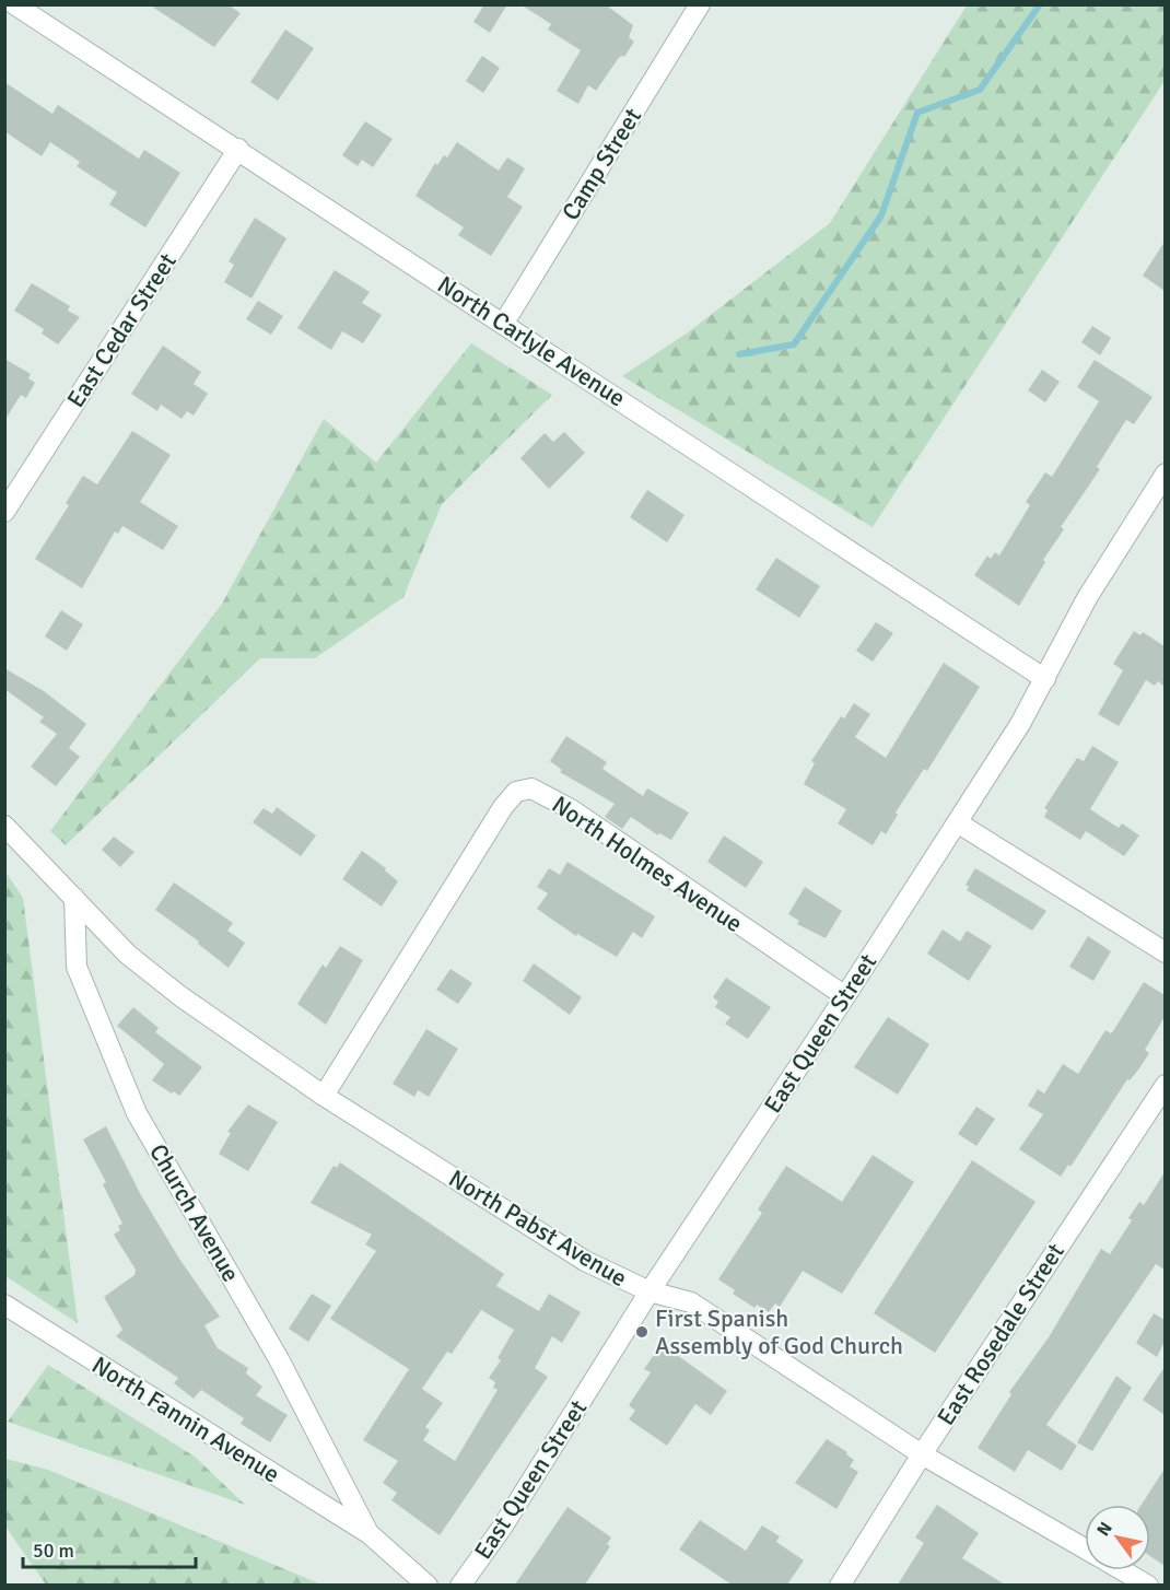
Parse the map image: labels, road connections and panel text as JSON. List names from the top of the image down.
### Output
{
  "streets": {
    "street": [
      "Camp Street",
      "East Cedar Street",
      "North Carlyle Avenue",
      "North Holmes Avenue",
      "East Queen Street",
      "Church Avenue",
      "North Pabst Avenue",
      "East Rosedale Street",
      "North Fannin Avenue"
    ]
  },
  "crossings": [
    ["Camp Street", "North Carlyle Avenue"],
    ["East Cedar Street", "North Carlyle Avenue"],
    ["North Carlyle Avenue", "East Queen Street"],
    ["North Holmes Avenue", "East Queen Street"],
    ["North Holmes Avenue", "North Pabst Avenue"],
    ["East Queen Street", "North Pabst Avenue"],
    ["Church Avenue", "North Pabst Avenue"],
    ["Church Avenue", "North Fannin Avenue"],
    ["North Pabst Avenue", "East Rosedale Street"]
  ],
  "places": ["First Spanish Assembly of God Church"],
  "scale_bar": "50 m",
  "north": "top left"
}
